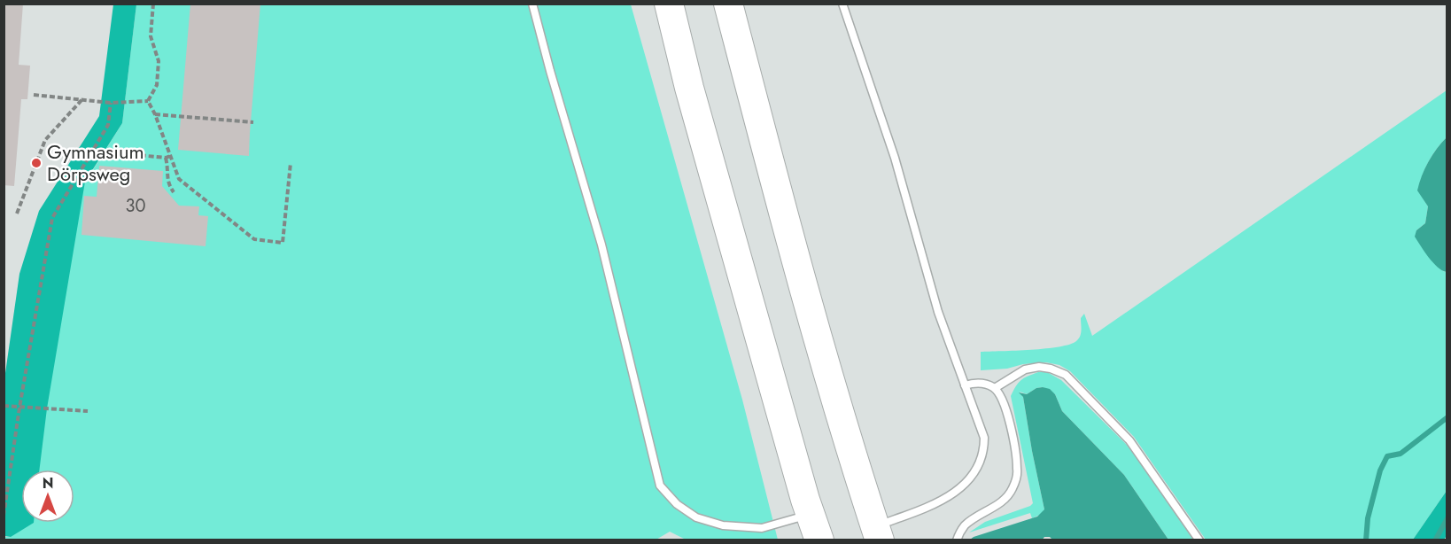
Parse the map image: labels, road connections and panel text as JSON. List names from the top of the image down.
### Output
{
  "places": ["Gymnasium Dörpsweg"],
  "house_numbers": ["30"],
  "north": "top"
}
